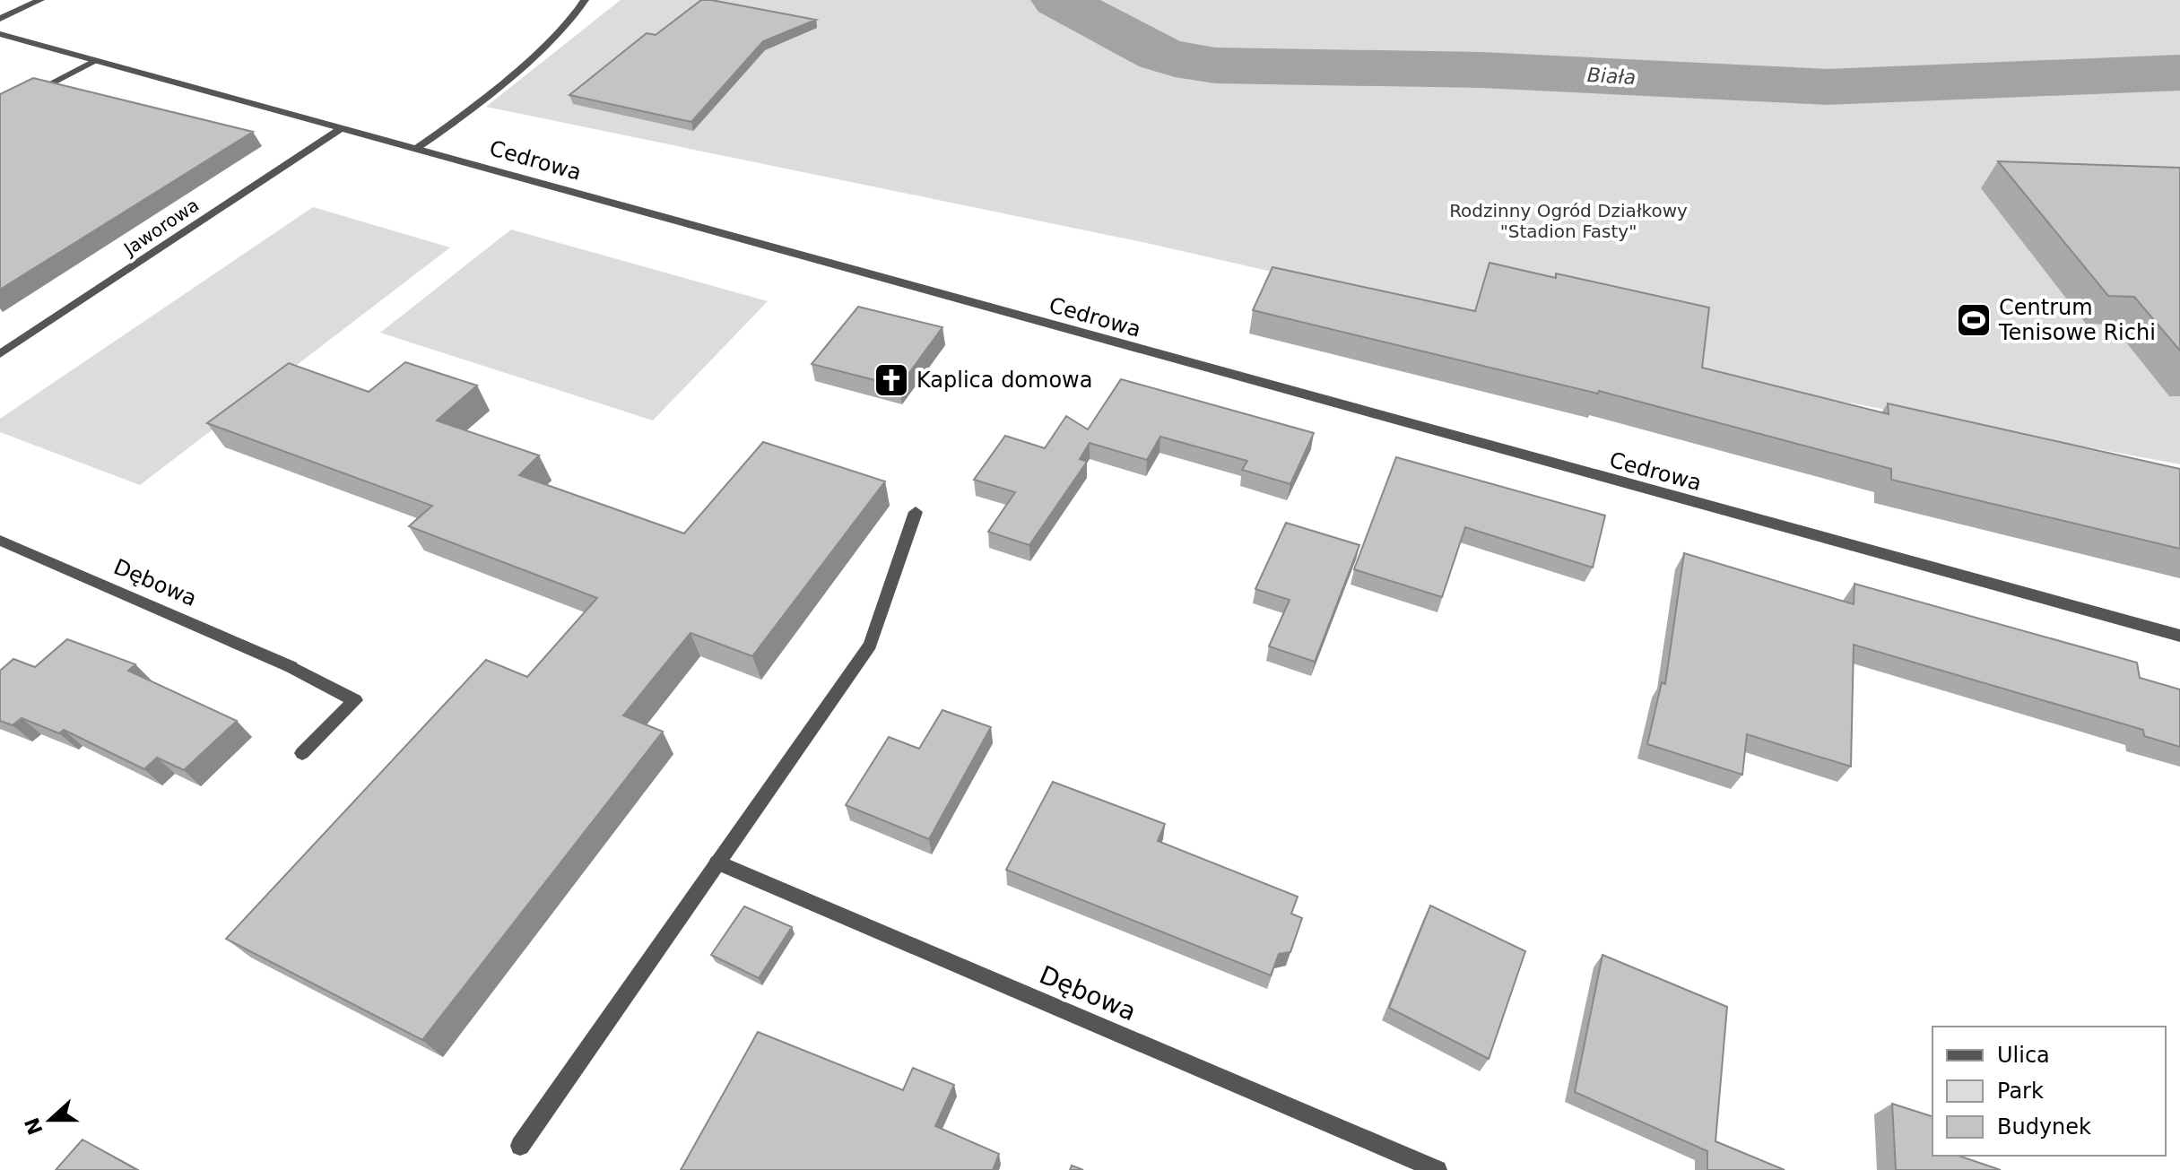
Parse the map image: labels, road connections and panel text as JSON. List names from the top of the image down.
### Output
{
  "streets": {
    "street": ["Cedrowa", "Jaworowa", "Dębowa"]
  },
  "crossings": [
    ["Cedrowa", "Jaworowa"]
  ],
  "water": ["Biała"],
  "parks": ["Rodzinny Ogród Działkowy \"Stadion Fasty\""],
  "places": {
    "sports": ["Centrum Tenisowe Richi"],
    "church": ["Kaplica domowa"]
  },
  "legend": ["Ulica", "Park", "Budynek"],
  "north": "left"
}
